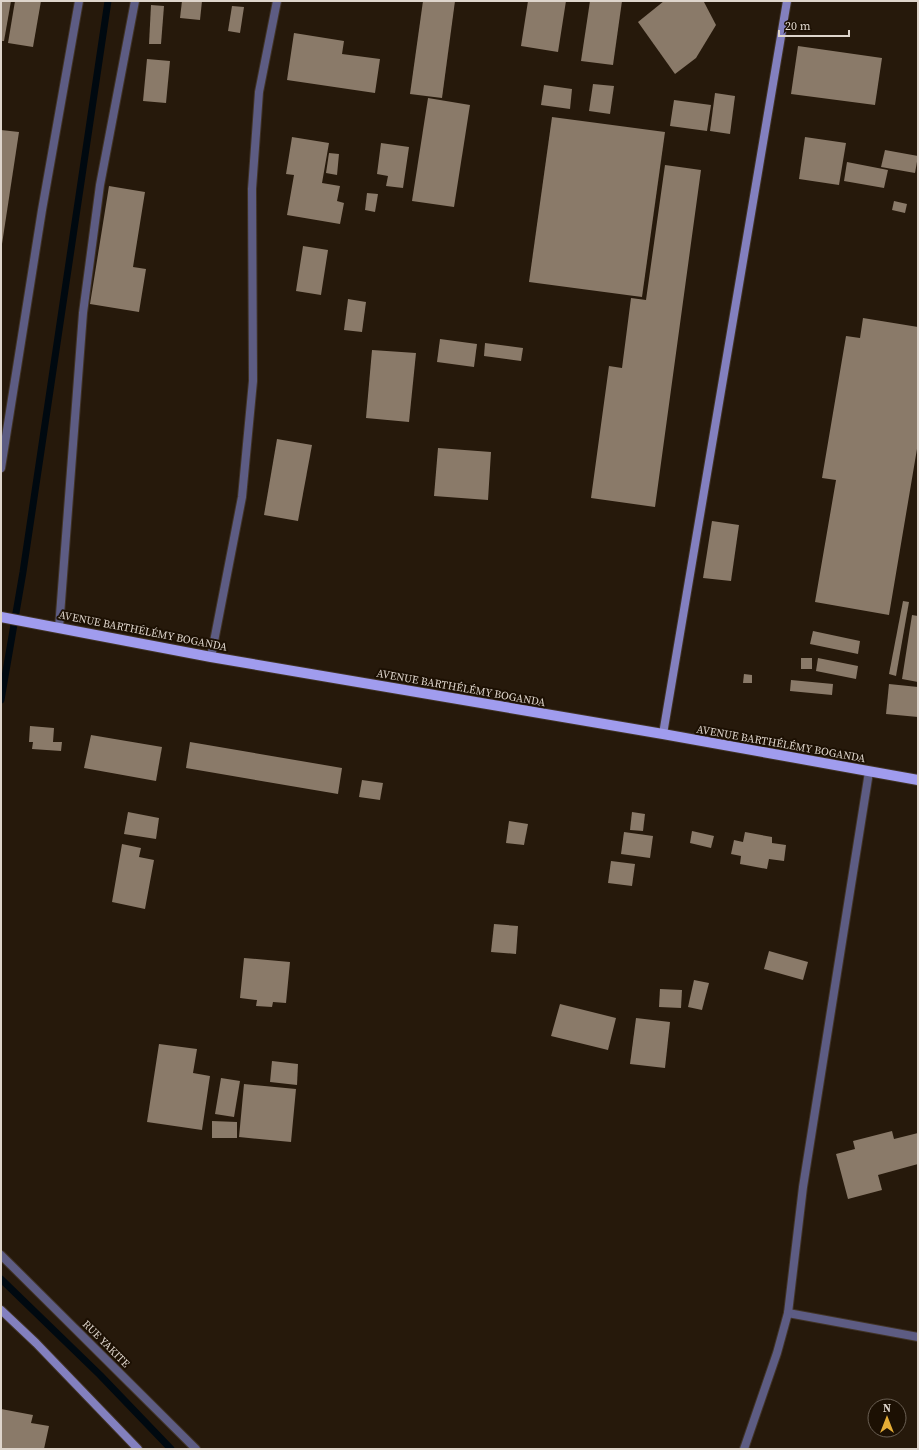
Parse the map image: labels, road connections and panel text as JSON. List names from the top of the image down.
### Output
{
  "streets": {
    "main road": ["AVENUE BARTHÉLÉMY BOGANDA"],
    "street": ["RUE YAKITE"]
  },
  "scale_bar": "20 m",
  "north": "top"
}
